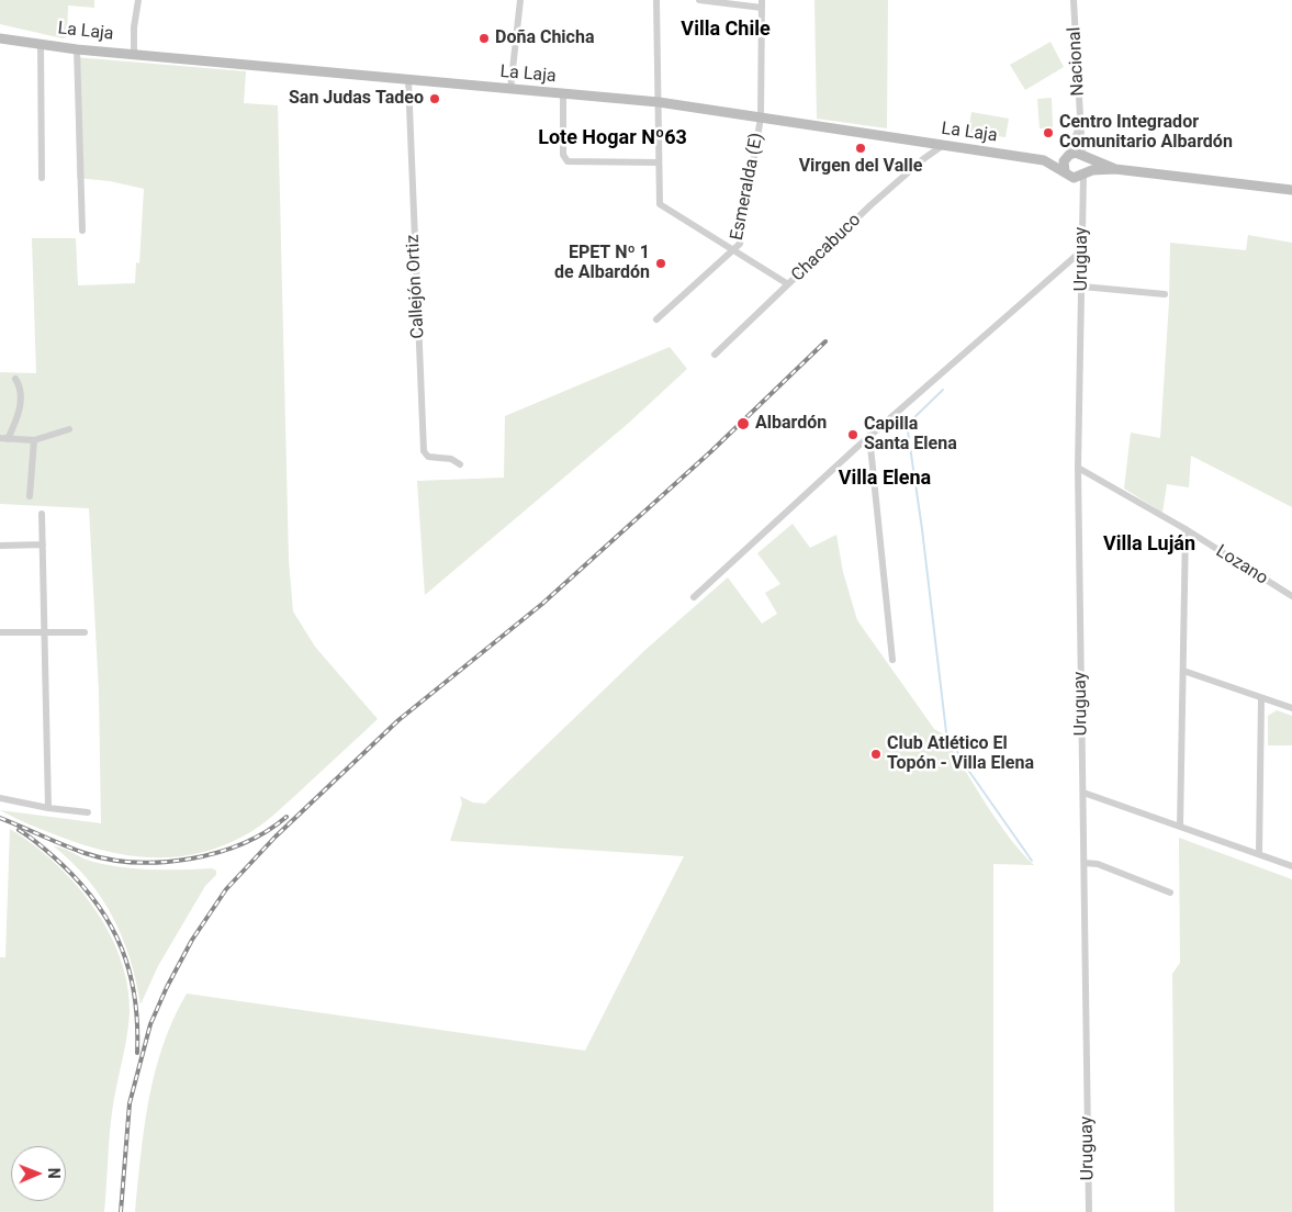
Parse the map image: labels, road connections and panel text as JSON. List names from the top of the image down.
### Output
{
  "streets": {
    "main road": ["La Laja"],
    "street": [
      "Nacional",
      "Esmeralda (E)",
      "Chacabuco",
      "Uruguay",
      "Callejón Ortiz",
      "Lozano"
    ]
  },
  "crossings": [
    ["La Laja", "Nacional"],
    ["La Laja", "Esmeralda (E)"],
    ["La Laja", "Chacabuco"],
    ["La Laja", "Uruguay"],
    ["La Laja", "Callejón Ortiz"],
    ["Nacional", "Uruguay"],
    ["Uruguay", "Lozano"]
  ],
  "districts": [
    "Villa Chile",
    "Lote Hogar Nº63",
    "Villa Elena",
    "Villa Luján"
  ],
  "places": [
    "Doña Chicha",
    "San Judas Tadeo",
    "Centro Integrador Comunitario Albardón",
    "Virgen del Valle",
    "EPET Nº 1 de Albardón",
    "Albardón",
    "Capilla Santa Elena",
    "Club Atlético El Topón - Villa Elena"
  ],
  "north": "right"
}
